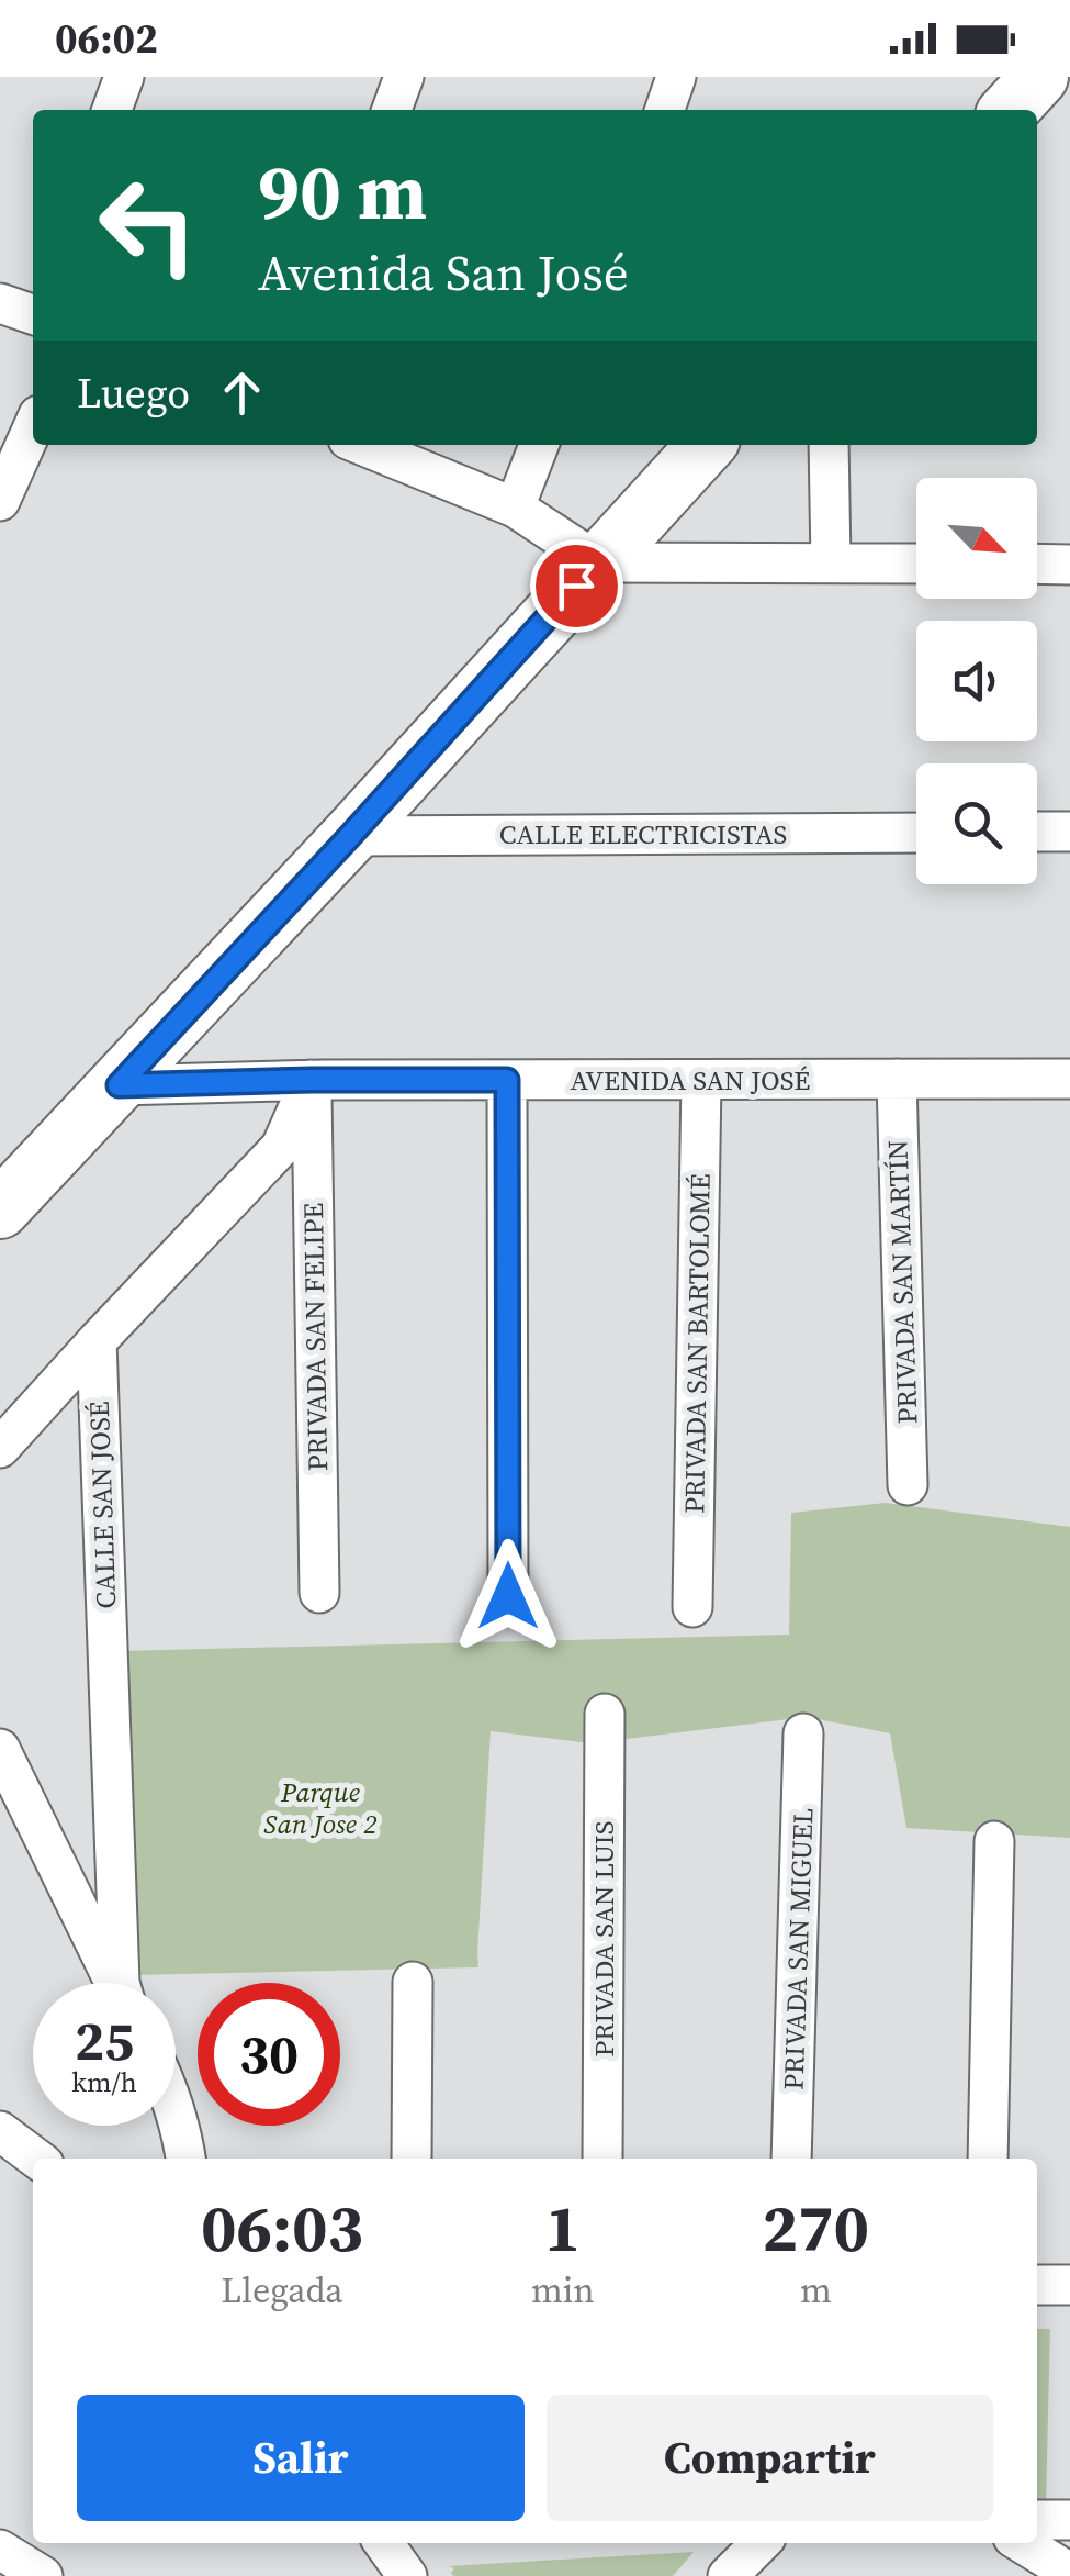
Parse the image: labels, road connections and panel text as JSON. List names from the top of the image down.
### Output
{
  "streets": {
    "street": [
      "CALLE ELECTRICISTAS",
      "AVENIDA SAN JOSÉ",
      "PRIVADA SAN MARTÍN",
      "PRIVADA SAN FELIPE",
      "PRIVADA SAN BARTOLOMÉ",
      "CALLE SAN JOSÉ",
      "PRIVADA SAN LUIS",
      "PRIVADA SAN MIGUEL"
    ]
  },
  "crossings": [
    ["AVENIDA SAN JOSÉ", "PRIVADA SAN MARTÍN"],
    ["AVENIDA SAN JOSÉ", "PRIVADA SAN FELIPE"],
    ["AVENIDA SAN JOSÉ", "PRIVADA SAN BARTOLOMÉ"]
  ],
  "parks": ["Parque San Jose 2"],
  "north": "bottom right",
  "page": {
    "status": "06:02",
    "turn": ["90 m", "Avenida San José"],
    "then": "Luego",
    "speed": "25 km/h",
    "limit": "30",
    "eta": [
      "06:03",
      "Llegada",
      "1",
      "min",
      "270",
      "m"
    ],
    "buttons": ["Salir", "Compartir"]
  }
}
